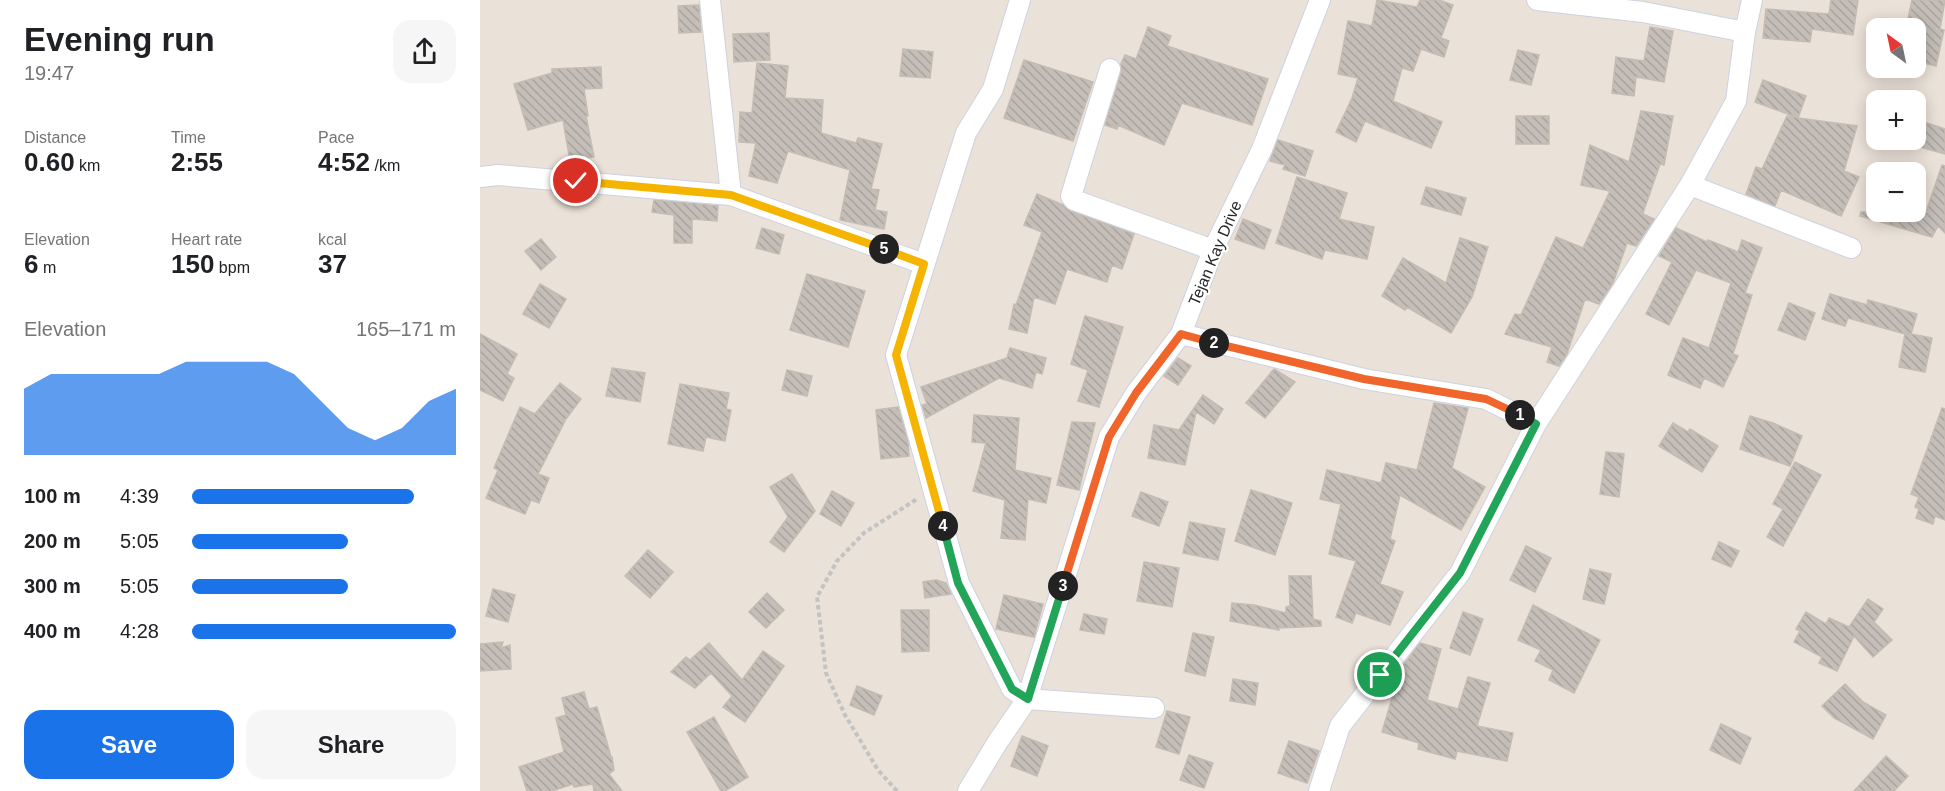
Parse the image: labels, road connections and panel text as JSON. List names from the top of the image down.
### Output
{
  "streets": {
    "street": ["Tejan Kay Drive"]
  },
  "north": "top left",
  "page": {
    "heading": ["Evening run", "19:47"],
    "map_buttons": ["+", "−"],
    "stats": [
      ["Distance", "0.60 km"],
      ["Time", "2:55"],
      ["Pace", "4:52 /km"],
      ["Elevation", "6 m"],
      ["Heart rate", "150 bpm"],
      ["kcal", "37"]
    ],
    "pins": [
      "5",
      "2",
      "1",
      "4",
      "3"
    ],
    "chart": ["Elevation", "165–171 m"],
    "list": [
      {
        "name": "100 m",
        "note": "4:39"
      },
      {
        "name": "200 m",
        "note": "5:05"
      },
      {
        "name": "300 m",
        "note": "5:05"
      },
      {
        "name": "400 m",
        "note": "4:28"
      }
    ],
    "buttons": ["Save", "Share"]
  }
}
